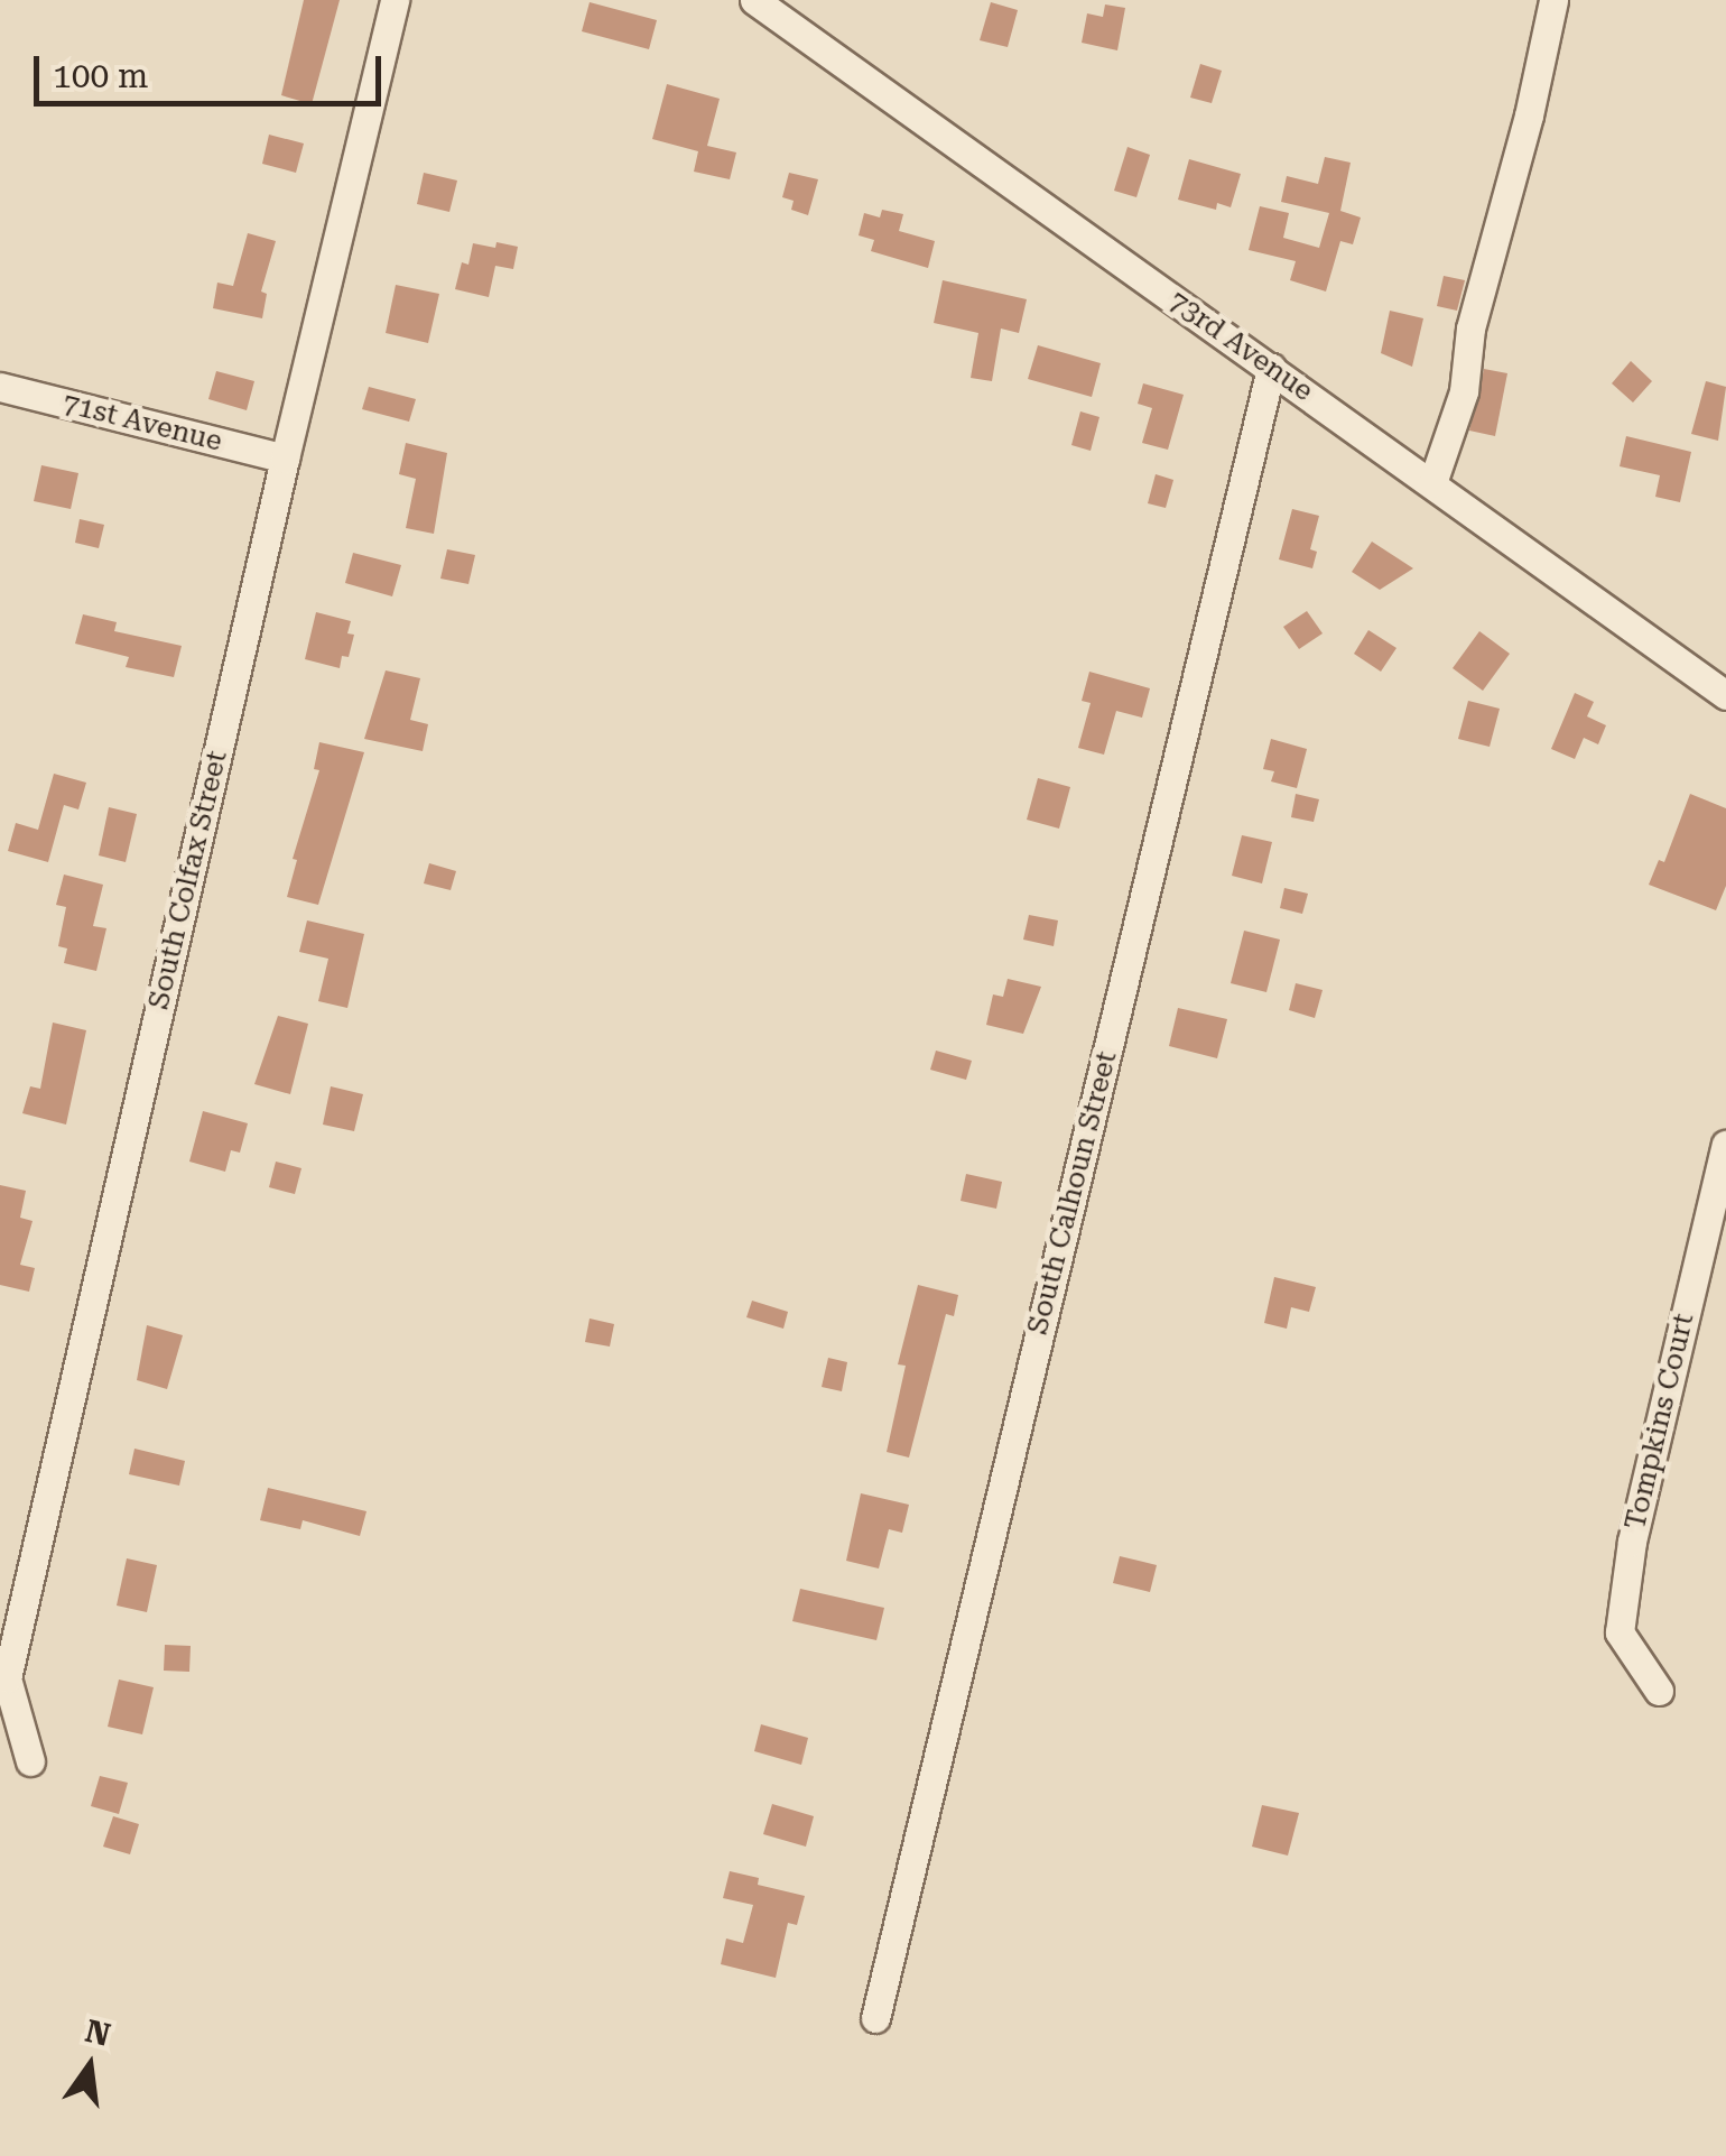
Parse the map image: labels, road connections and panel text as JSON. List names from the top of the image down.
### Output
{
  "streets": {
    "street": [
      "73rd Avenue",
      "71st Avenue",
      "South Colfax Street",
      "South Calhoun Street",
      "Tompkins Court"
    ]
  },
  "crossings": [
    ["73rd Avenue", "South Calhoun Street"],
    ["71st Avenue", "South Colfax Street"]
  ],
  "scale_bar": "100 m",
  "north": "top"
}
